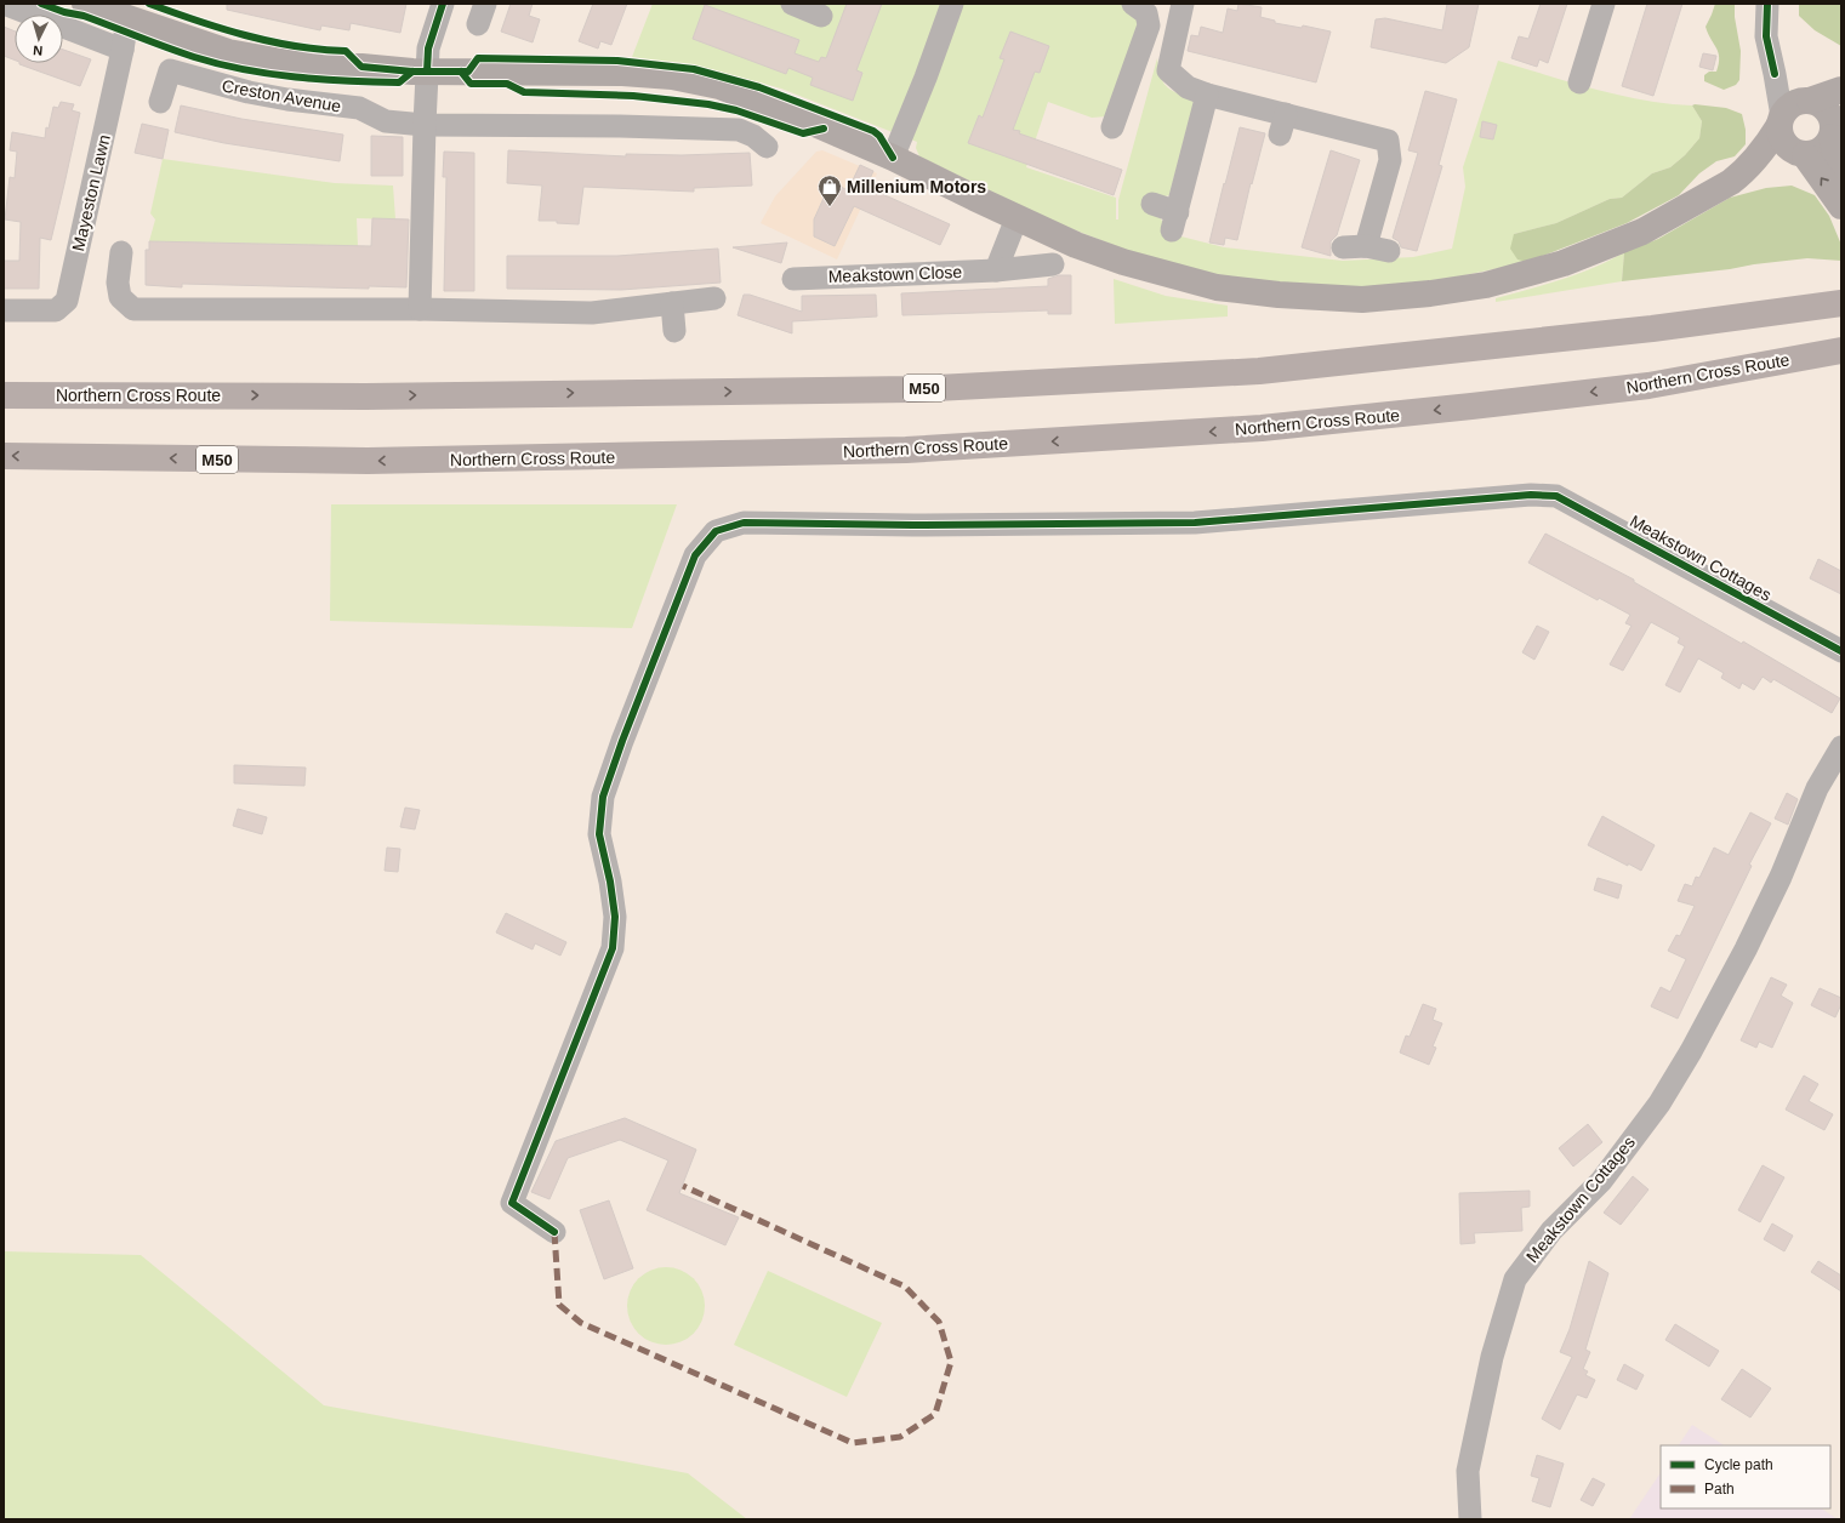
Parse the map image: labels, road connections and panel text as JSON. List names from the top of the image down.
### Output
{
  "streets": {
    "highway": ["Northern Cross Route", "M50"],
    "street": [
      "Creston Avenue",
      "Mayeston Lawn",
      "Meakstown Close",
      "Meakstown Cottages"
    ]
  },
  "places": {
    "shop": ["Millenium Motors"]
  },
  "legend": ["Cycle path", "Path"],
  "north": "bottom"
}
